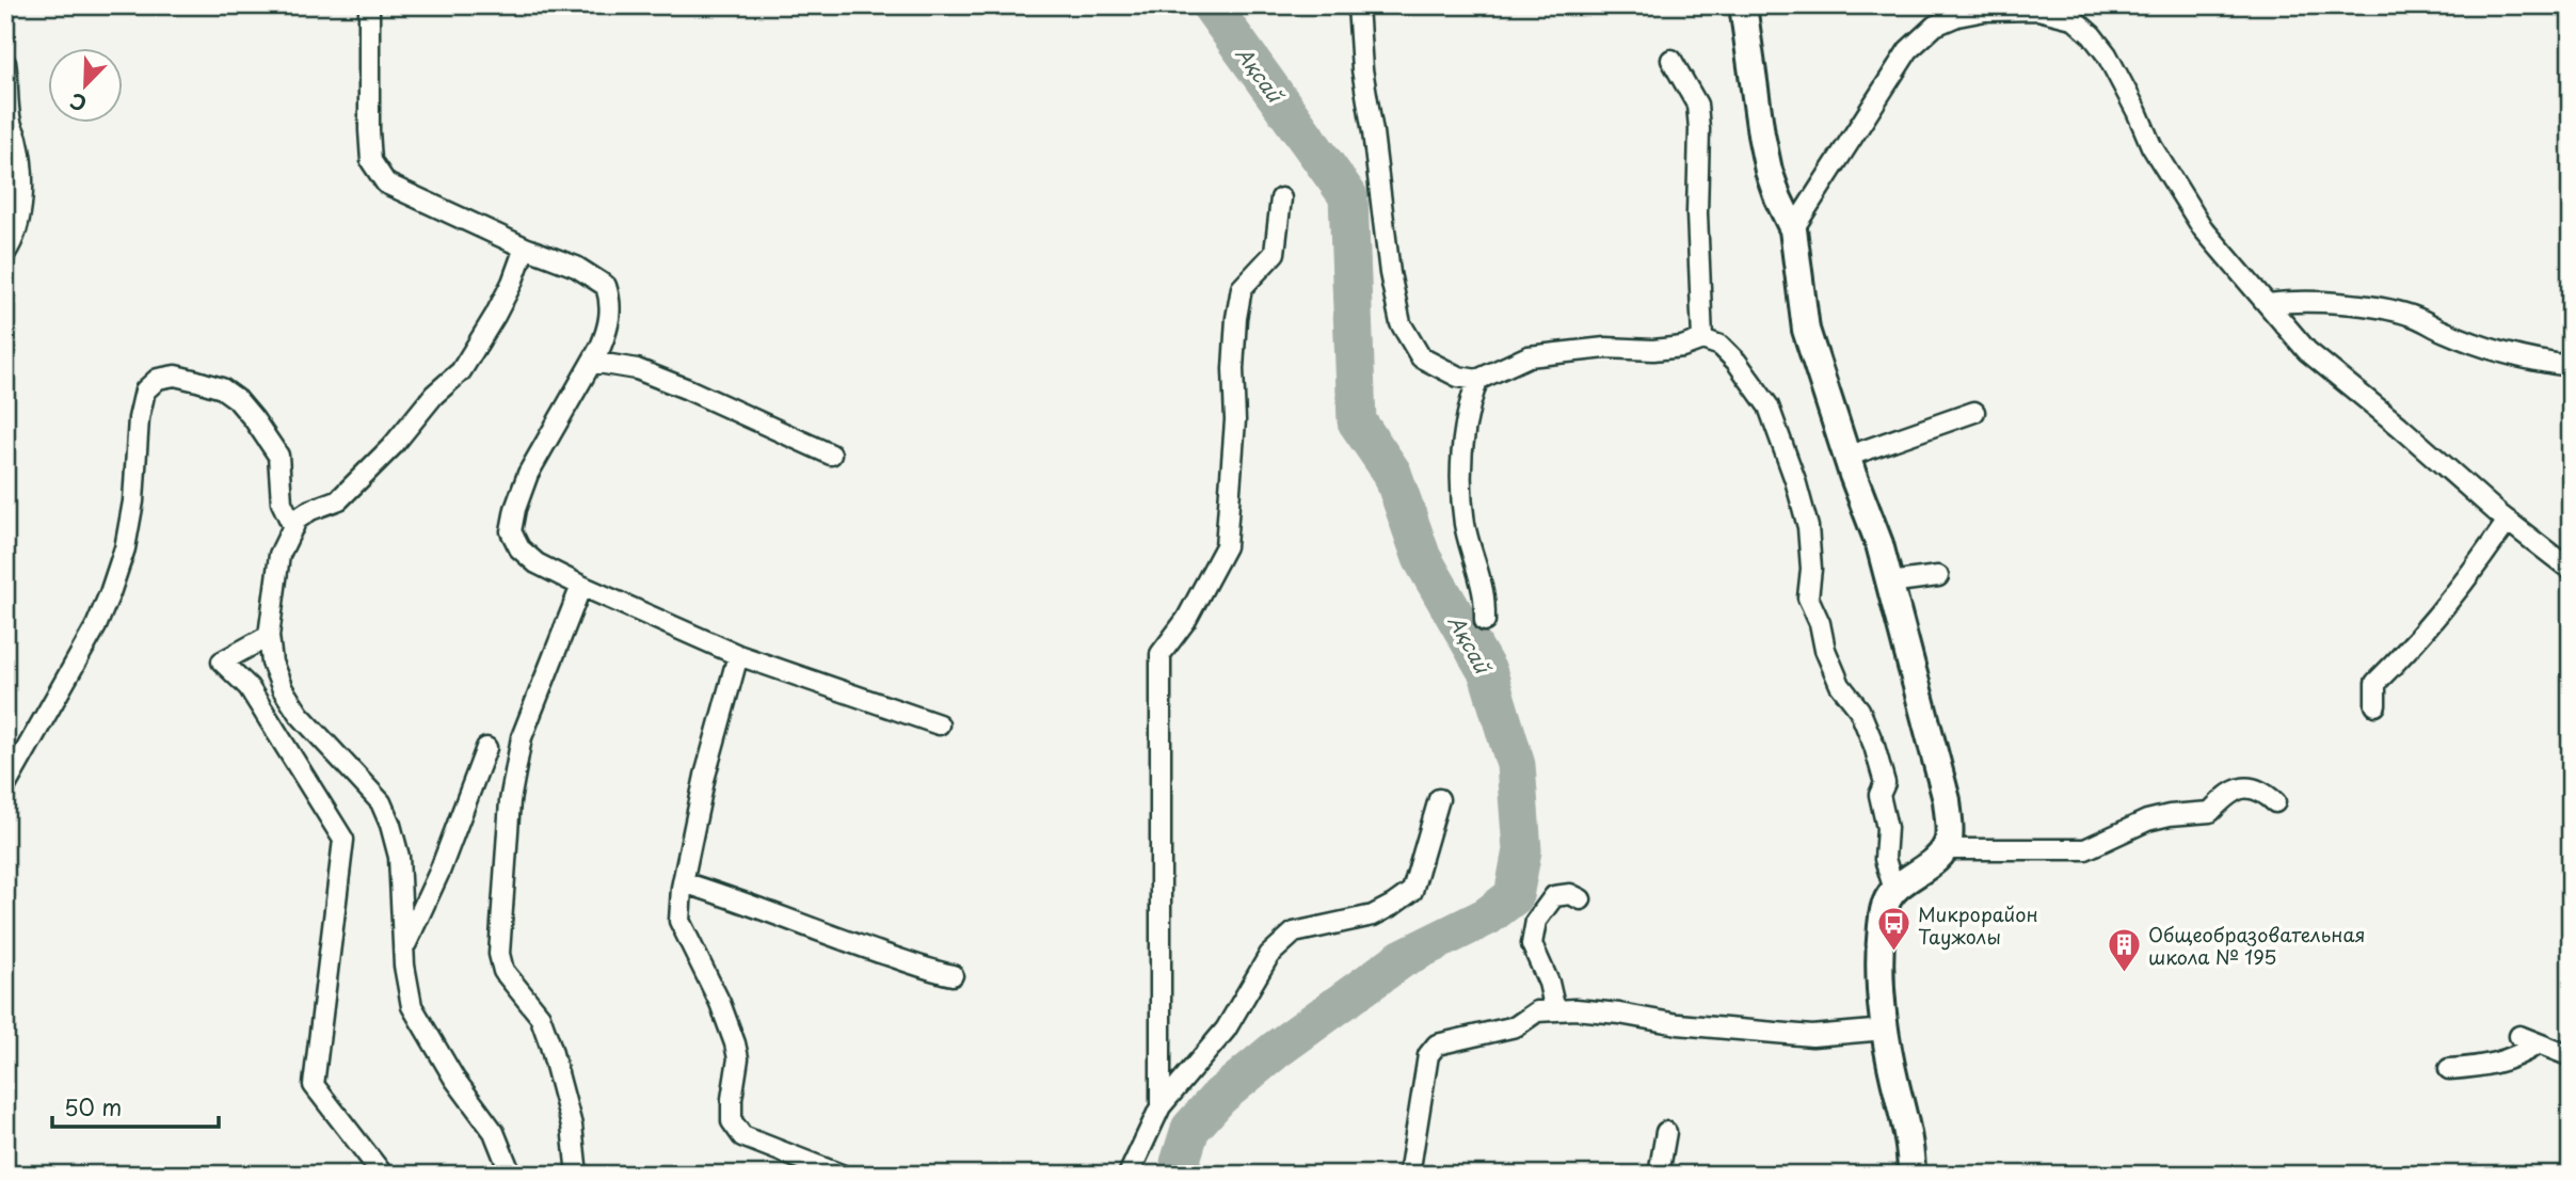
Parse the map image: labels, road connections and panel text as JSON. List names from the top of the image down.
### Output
{
  "water": ["Ақсай"],
  "places": {
    "bus stop": ["Микрорайон Таужолы"],
    "building": ["Общеобразовательная школа № 195"]
  },
  "scale_bar": "50 m",
  "north": "bottom left"
}
